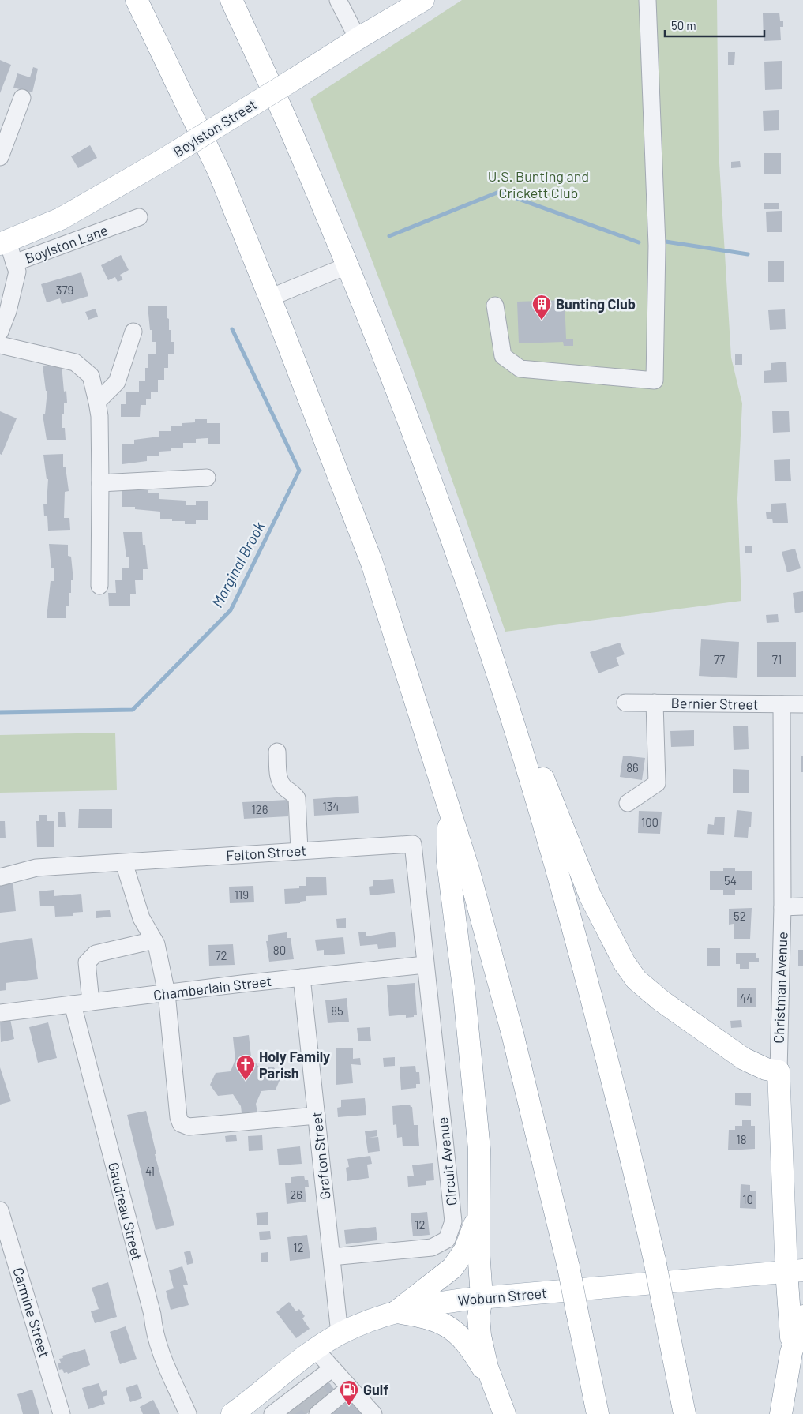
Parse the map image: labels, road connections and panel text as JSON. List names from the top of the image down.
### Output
{
  "streets": {
    "main road": ["Boylston Street", "Christman Avenue", "Woburn Street"],
    "street": [
      "Boylston Lane",
      "Bernier Street",
      "Felton Street",
      "Chamberlain Street",
      "Grafton Street",
      "Circuit Avenue",
      "Gaudreau Street",
      "Carmine Street"
    ]
  },
  "crossings": [
    ["Boylston Street", "Boylston Lane"],
    ["Bernier Street", "Christman Avenue"],
    ["Felton Street", "Chamberlain Street"],
    ["Felton Street", "Circuit Avenue"],
    ["Chamberlain Street", "Grafton Street"],
    ["Chamberlain Street", "Circuit Avenue"],
    ["Chamberlain Street", "Gaudreau Street"],
    ["Christman Avenue", "Woburn Street"],
    ["Grafton Street", "Circuit Avenue"],
    ["Grafton Street", "Woburn Street"]
  ],
  "water": ["Marginal Brook"],
  "parks": ["U.S. Bunting and Crickett Club"],
  "places": {
    "building": ["Bunting Club"],
    "church": ["Holy Family Parish"],
    "fuel station": ["Gulf"]
  },
  "house_numbers": [
    "379",
    "77",
    "71",
    "86",
    "134",
    "126",
    "100",
    "54",
    "119",
    "52",
    "80",
    "72",
    "44",
    "85",
    "18",
    "41",
    "26",
    "10",
    "12",
    "12"
  ],
  "scale_bar": "50 m"
}
